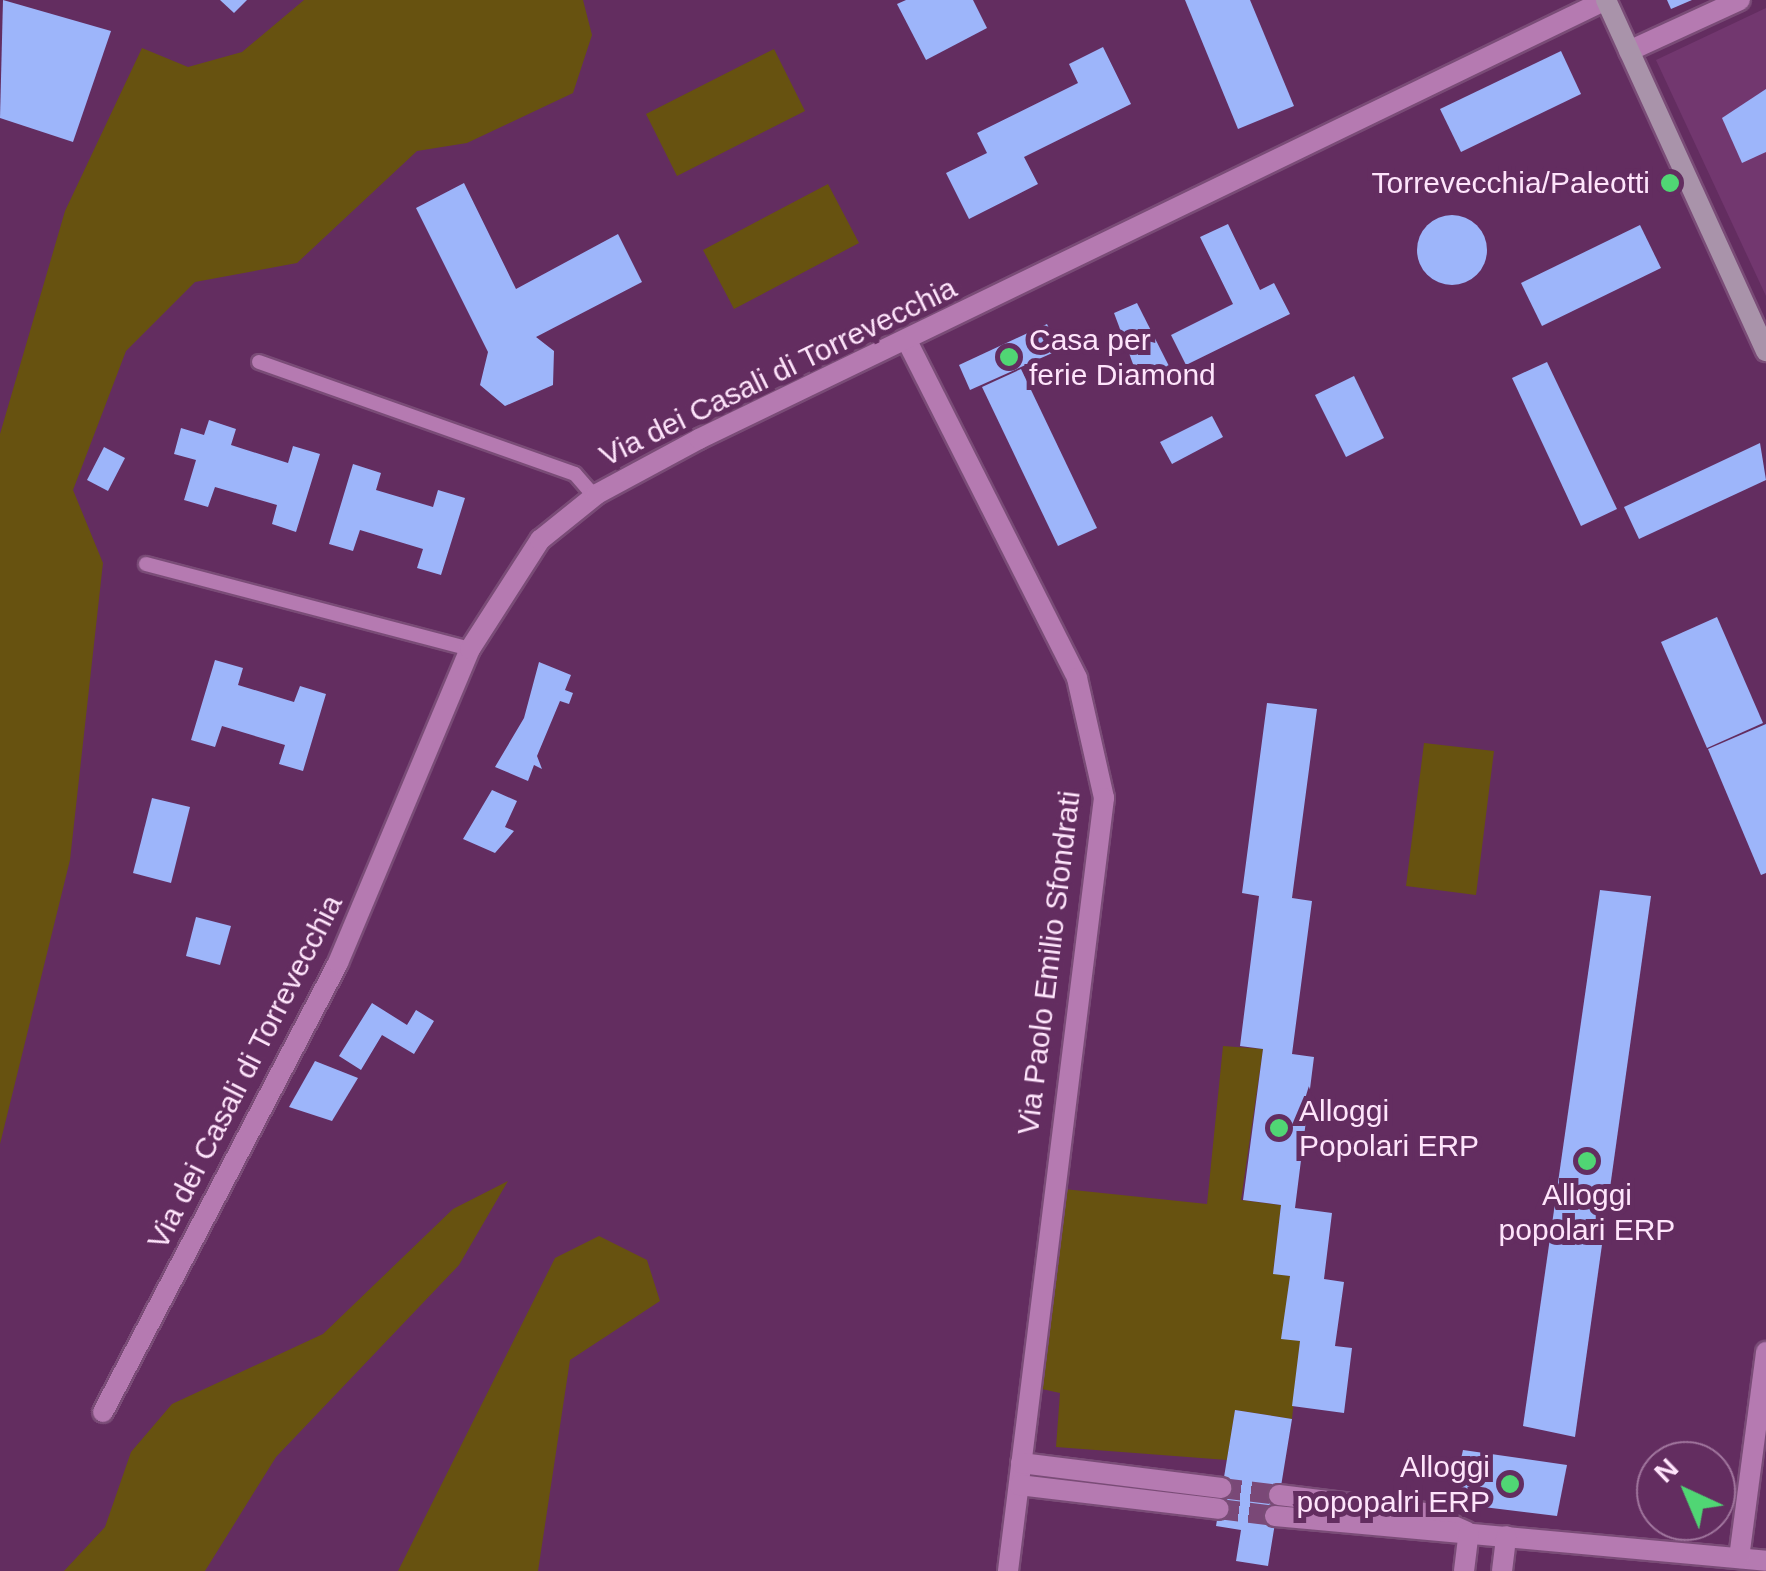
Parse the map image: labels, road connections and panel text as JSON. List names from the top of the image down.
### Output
{
  "streets": {
    "street": ["Via dei Casali di Torrevecchia", "Via Paolo Emilio Sfondrati"]
  },
  "crossings": [
    ["Via dei Casali di Torrevecchia", "Via Paolo Emilio Sfondrati"]
  ],
  "places": [
    "Torrevecchia/Paleotti",
    "Casa per ferie Diamond",
    "Alloggi Popolari ERP",
    "Alloggi popolari ERP",
    "Alloggi popopalri ERP"
  ],
  "north": "top left"
}
